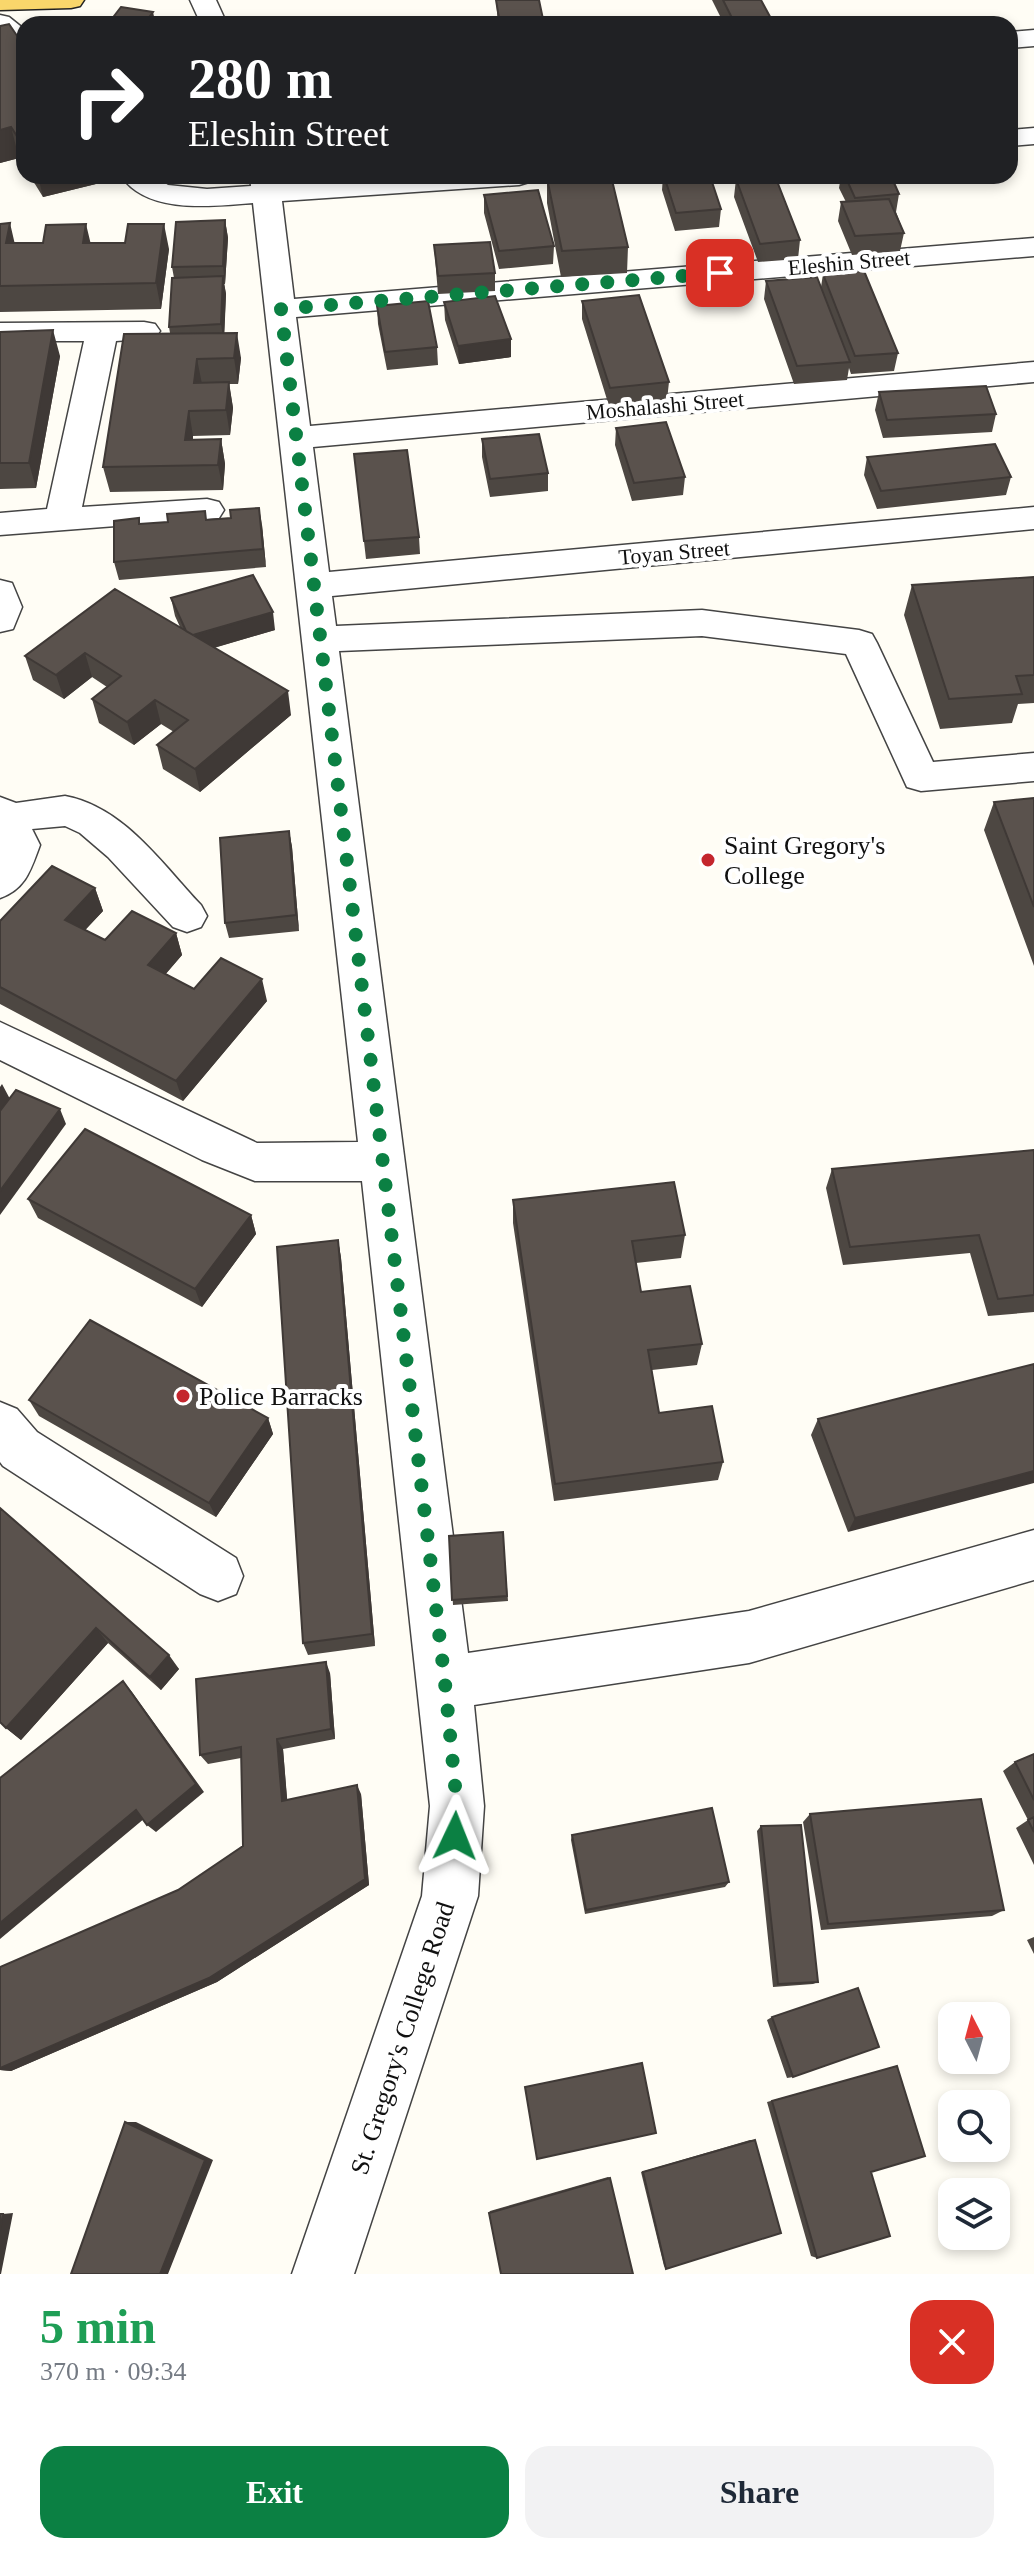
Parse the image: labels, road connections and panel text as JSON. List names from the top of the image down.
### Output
{
  "streets": {
    "street": [
      "Eleshin Street",
      "Moshalashi Street",
      "Toyan Street",
      "St. Gregory's College Road"
    ]
  },
  "crossings": [
    ["Eleshin Street", "St. Gregory's College Road"],
    ["Moshalashi Street", "St. Gregory's College Road"],
    ["Toyan Street", "St. Gregory's College Road"]
  ],
  "places": ["Saint Gregory's College", "Police Barracks"],
  "north": "top",
  "page": {
    "turn": ["280 m", "Eleshin Street"],
    "heading": ["5 min", "370 m · 09:34"],
    "buttons": ["Exit", "Share"]
  }
}
